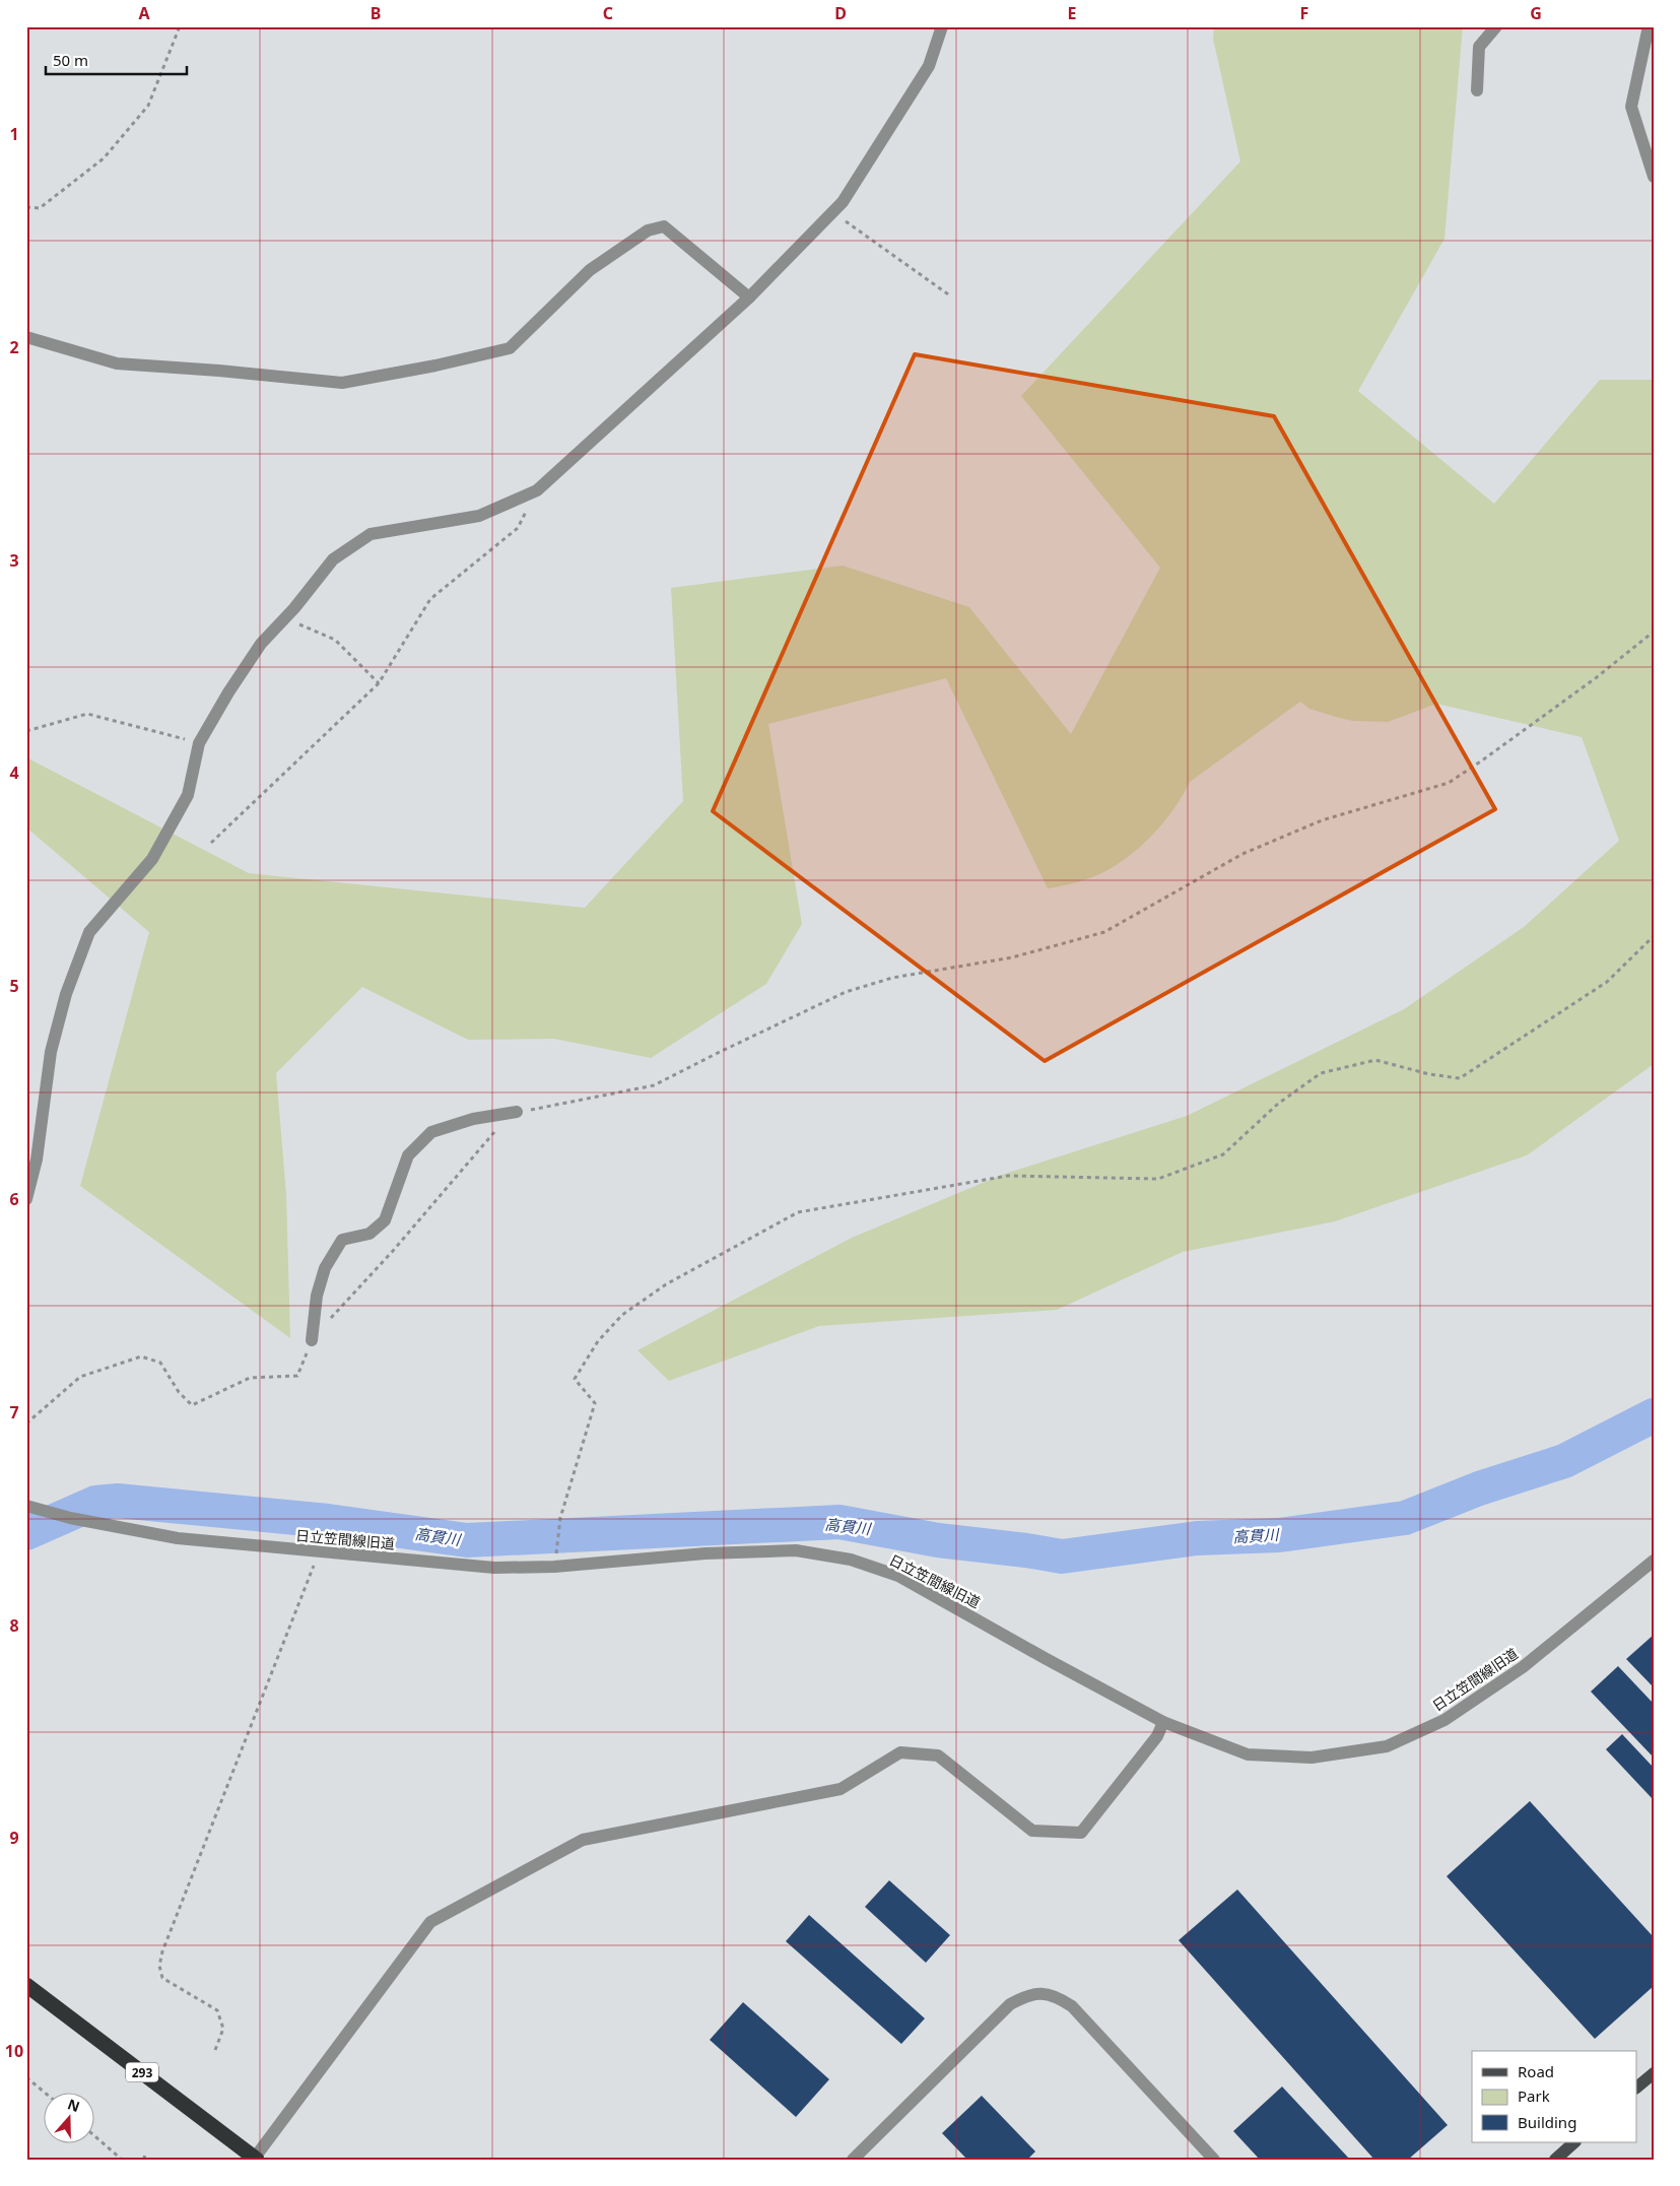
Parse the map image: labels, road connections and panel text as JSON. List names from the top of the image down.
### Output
{
  "streets": {
    "highway": ["293"],
    "street": ["日立笠間線旧道"]
  },
  "water": ["高貫川"],
  "legend": ["Road", "Park", "Building"],
  "scale_bar": "50 m",
  "north": "top",
  "grid": {
    "columns": [
      "A",
      "B",
      "C",
      "D",
      "E",
      "F",
      "G"
    ],
    "rows": [
      "1",
      "2",
      "3",
      "4",
      "5",
      "6",
      "7",
      "8",
      "9",
      "10"
    ]
  }
}
